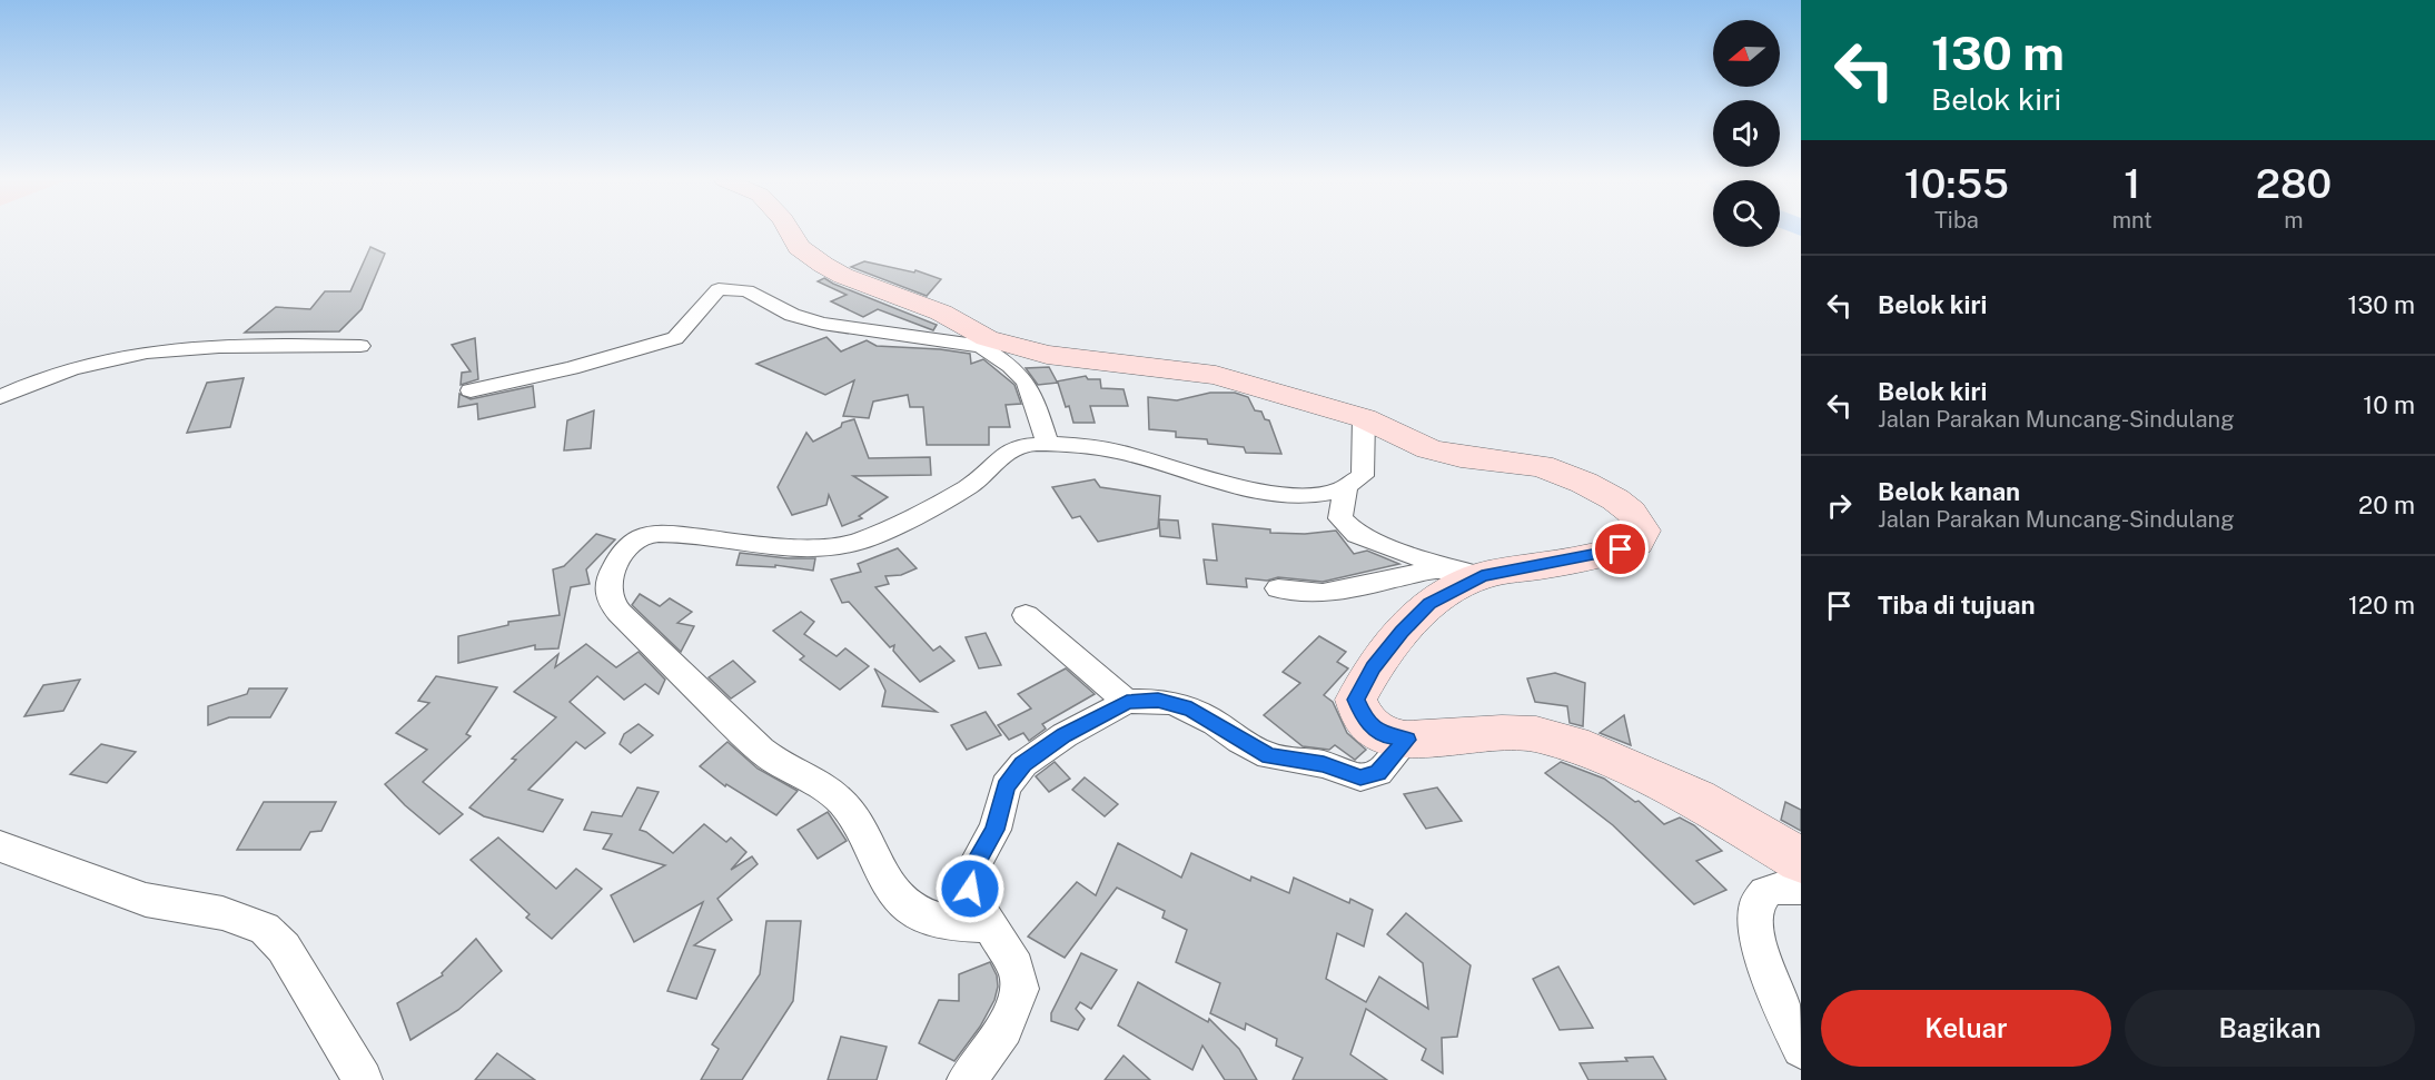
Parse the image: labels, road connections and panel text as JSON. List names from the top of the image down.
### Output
{
  "north": "left",
  "page": {
    "turn": ["130 m", "Belok kiri"],
    "eta": [
      "10:55",
      "Tiba",
      "1",
      "mnt",
      "280",
      "m"
    ],
    "list": [
      {
        "name": "Belok kiri",
        "value": "130 m"
      },
      {
        "name": "Belok kiri",
        "note": "Jalan Parakan Muncang-Sindulang",
        "value": "10 m"
      },
      {
        "name": "Belok kanan",
        "note": "Jalan Parakan Muncang-Sindulang",
        "value": "20 m"
      },
      {
        "name": "Tiba di tujuan",
        "value": "120 m"
      }
    ],
    "buttons": ["Keluar", "Bagikan"]
  }
}
